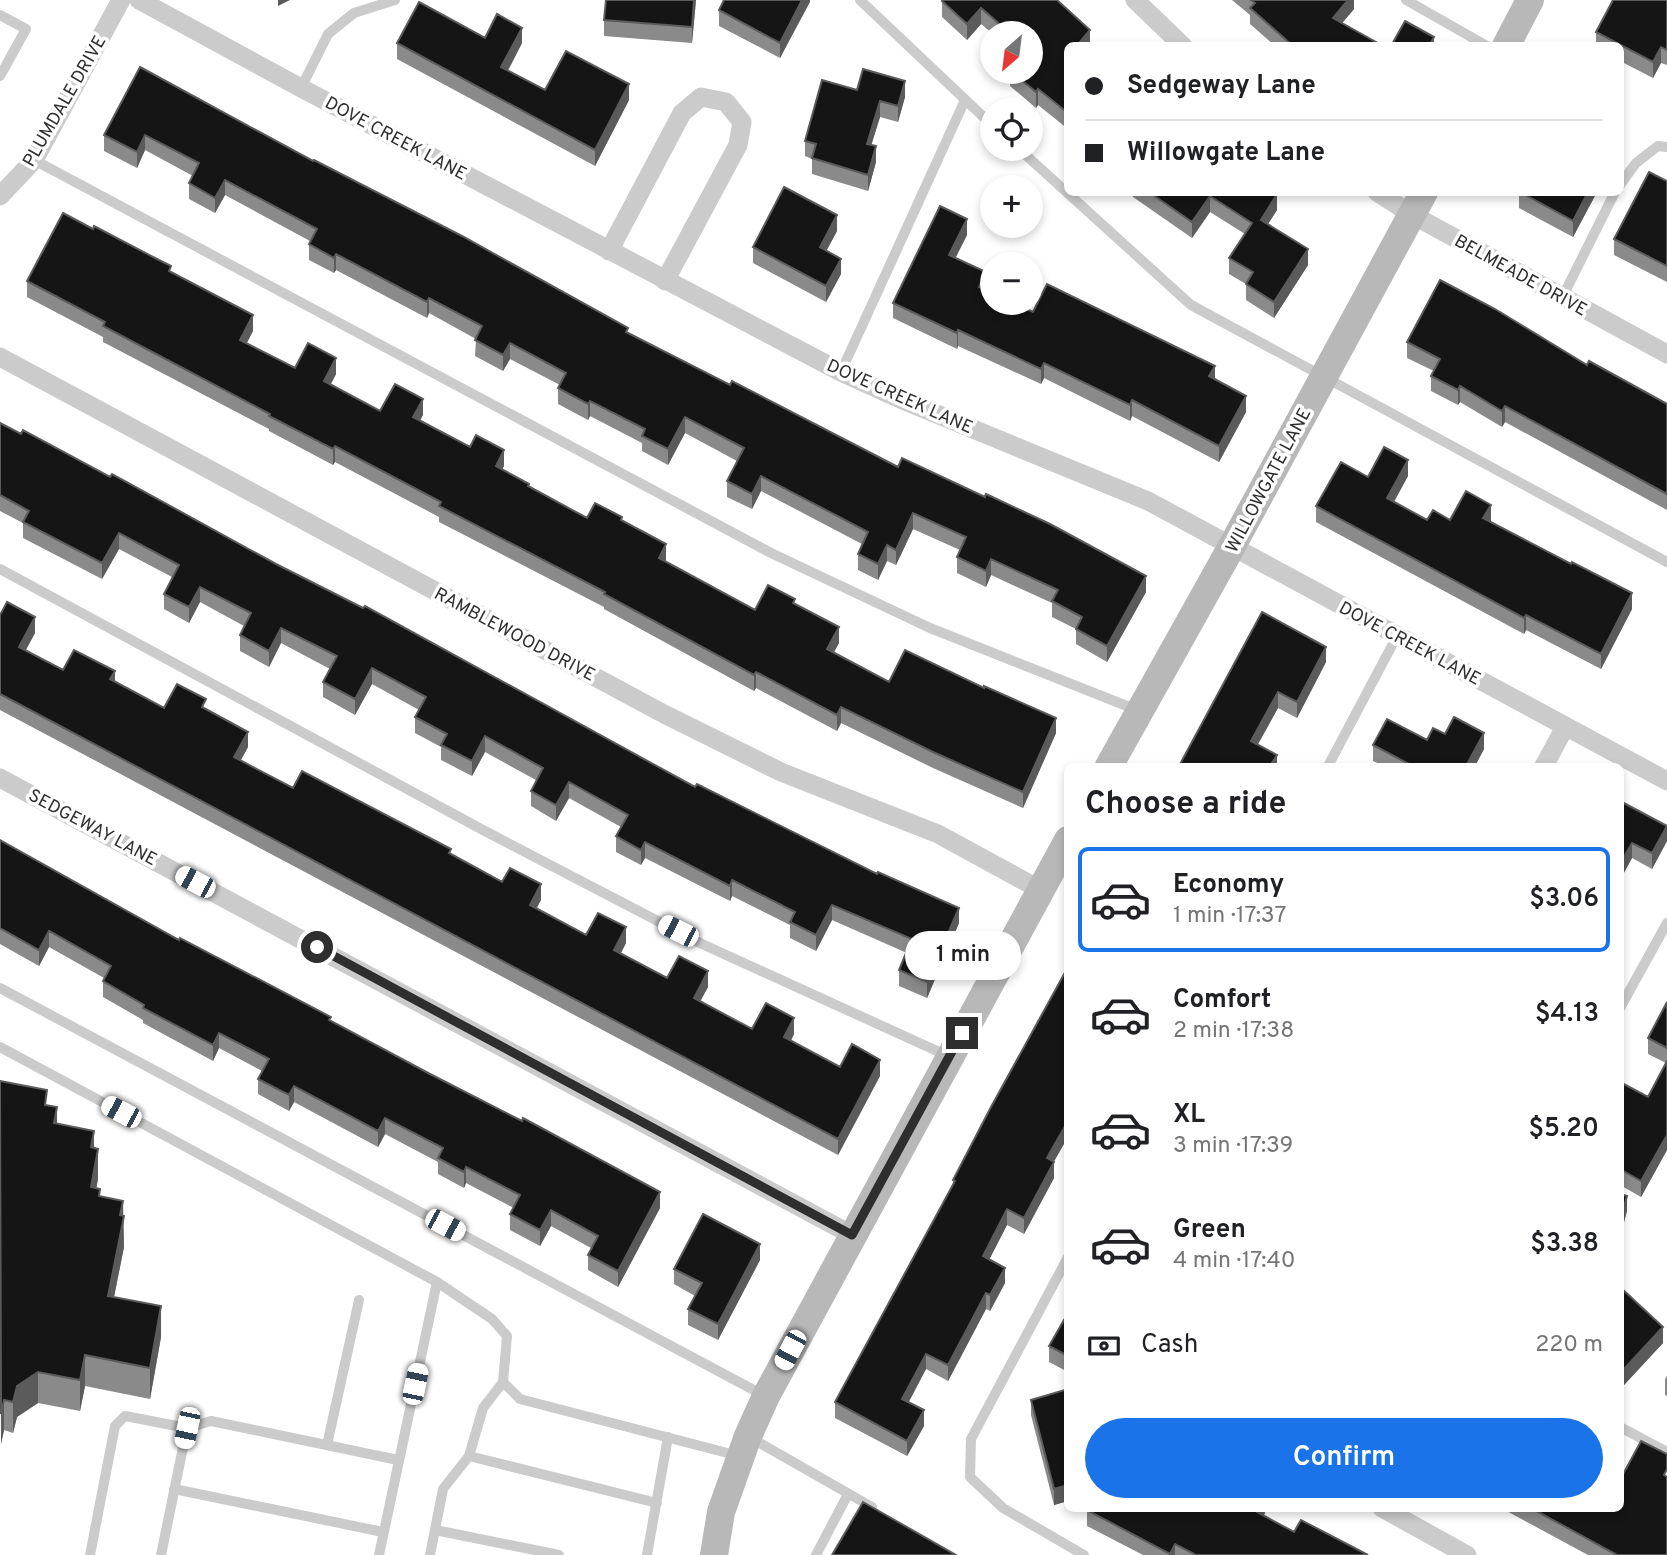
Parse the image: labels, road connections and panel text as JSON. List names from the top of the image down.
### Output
{
  "streets": {
    "street": [
      "PLUMDALE DRIVE",
      "DOVE CREEK LANE",
      "BELMEADE DRIVE",
      "WILLOWGATE LANE",
      "RAMBLEWOOD DRIVE",
      "SEDGEWAY LANE"
    ]
  },
  "crossings": [
    ["DOVE CREEK LANE", "WILLOWGATE LANE"],
    ["BELMEADE DRIVE", "WILLOWGATE LANE"]
  ],
  "north": "bottom left",
  "page": {
    "map_buttons": ["+", "−"],
    "banner": ["Sedgeway Lane", "Willowgate Lane"],
    "heading": "Choose a ride",
    "list": [
      {
        "name": "Economy",
        "note": "1 min · 17:37",
        "value": "$3.06"
      },
      {
        "name": "Comfort",
        "note": "2 min · 17:38",
        "value": "$4.13"
      },
      {
        "name": "XL",
        "note": "3 min · 17:39",
        "value": "$5.20"
      },
      {
        "name": "Green",
        "note": "4 min · 17:40",
        "value": "$3.38"
      }
    ],
    "bubble": "1 min",
    "pay": ["Cash", "220 m"],
    "buttons": "Confirm"
  }
}
